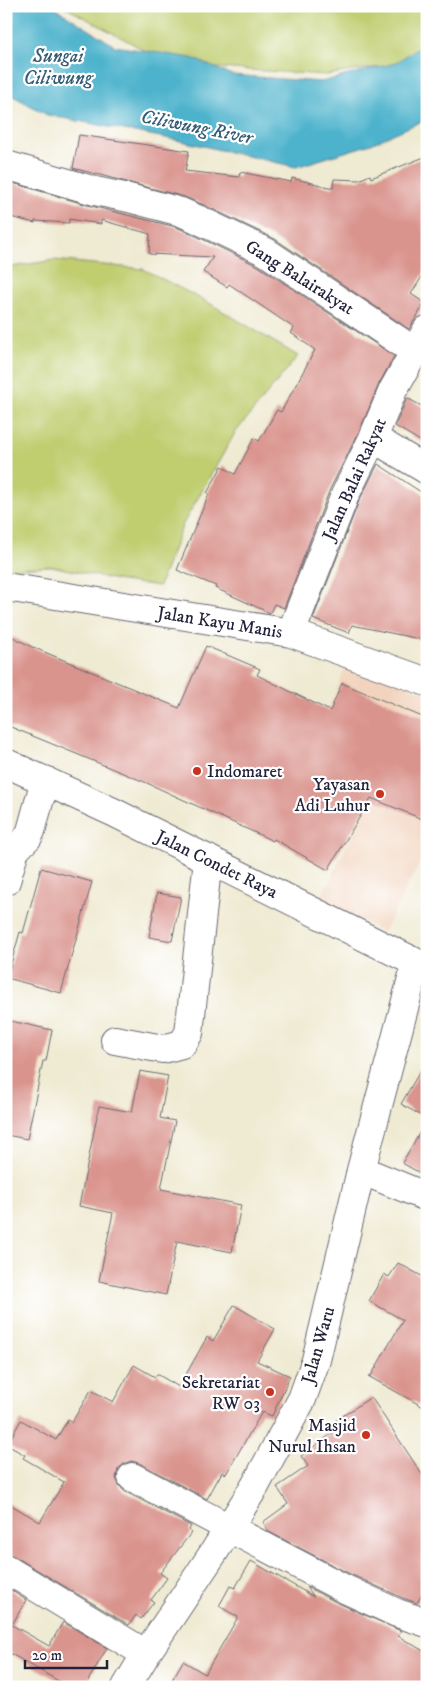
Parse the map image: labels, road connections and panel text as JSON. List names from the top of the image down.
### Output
{
  "streets": {
    "street": [
      "Gang Balairakyat",
      "Jalan Balai Rakyat",
      "Jalan Kayu Manis",
      "Jalan Condet Raya",
      "Jalan Waru"
    ]
  },
  "crossings": [
    ["Gang Balairakyat", "Jalan Balai Rakyat"],
    ["Jalan Balai Rakyat", "Jalan Kayu Manis"],
    ["Jalan Condet Raya", "Jalan Waru"]
  ],
  "water": ["Sungai Ciliwung", "Ciliwung River"],
  "places": [
    "Indomaret",
    "Yayasan Adi Luhur",
    "Sekretariat RW 03",
    "Masjid Nurul Ihsan"
  ],
  "scale_bar": "20 m"
}
